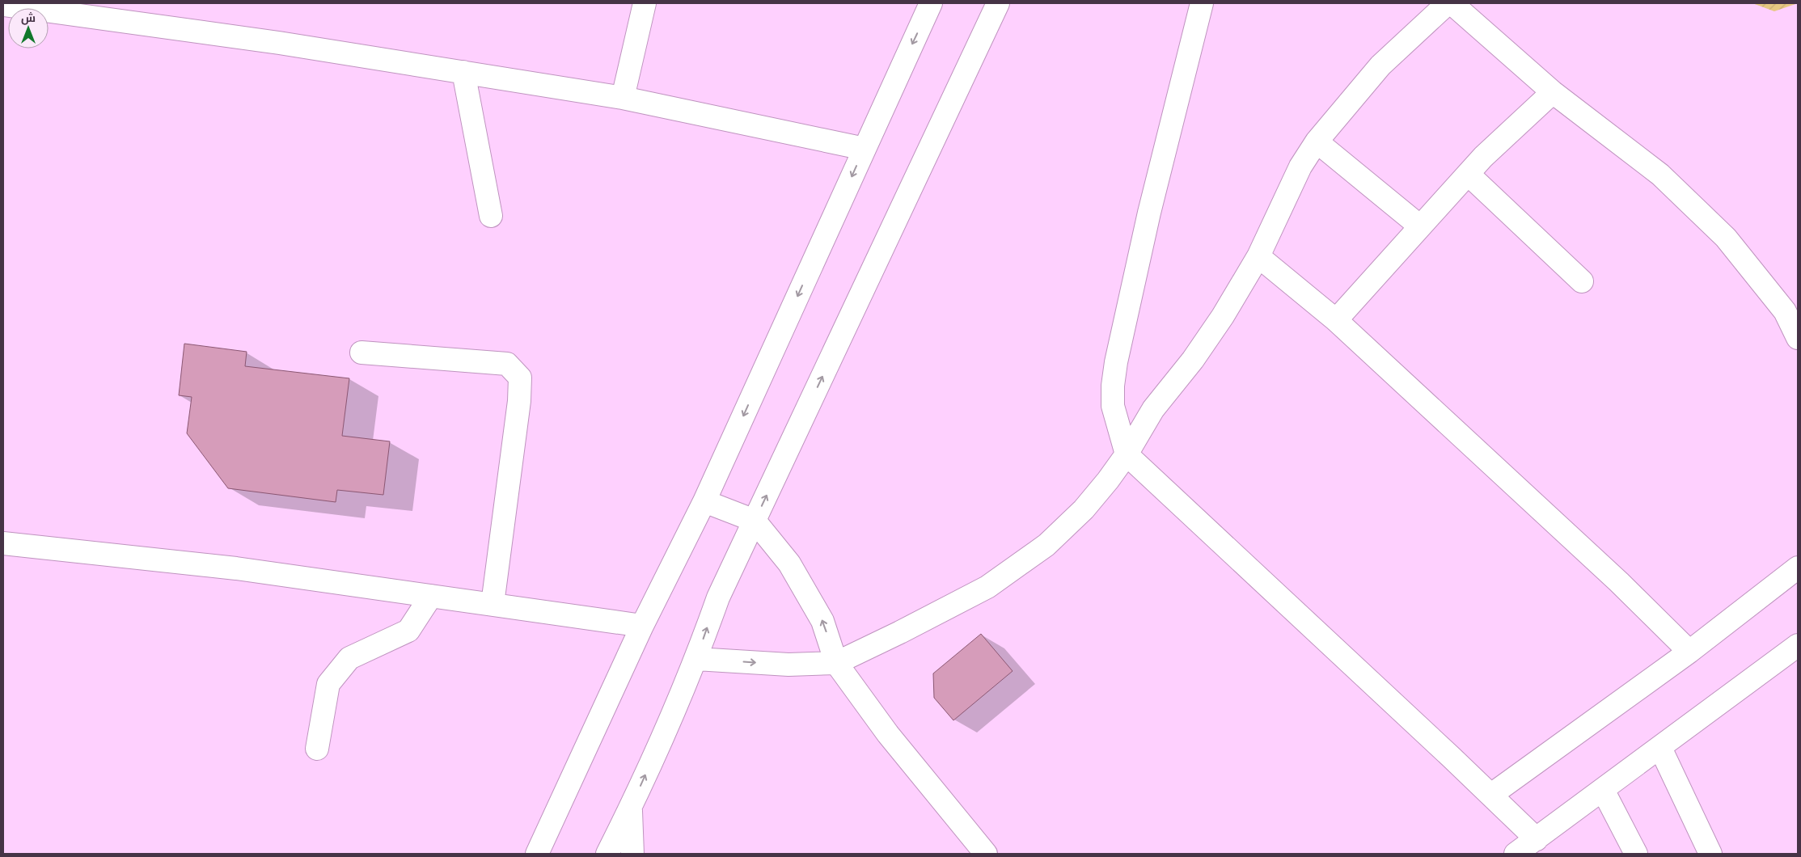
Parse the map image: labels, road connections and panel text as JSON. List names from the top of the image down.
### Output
{
  "north": "top"
}
